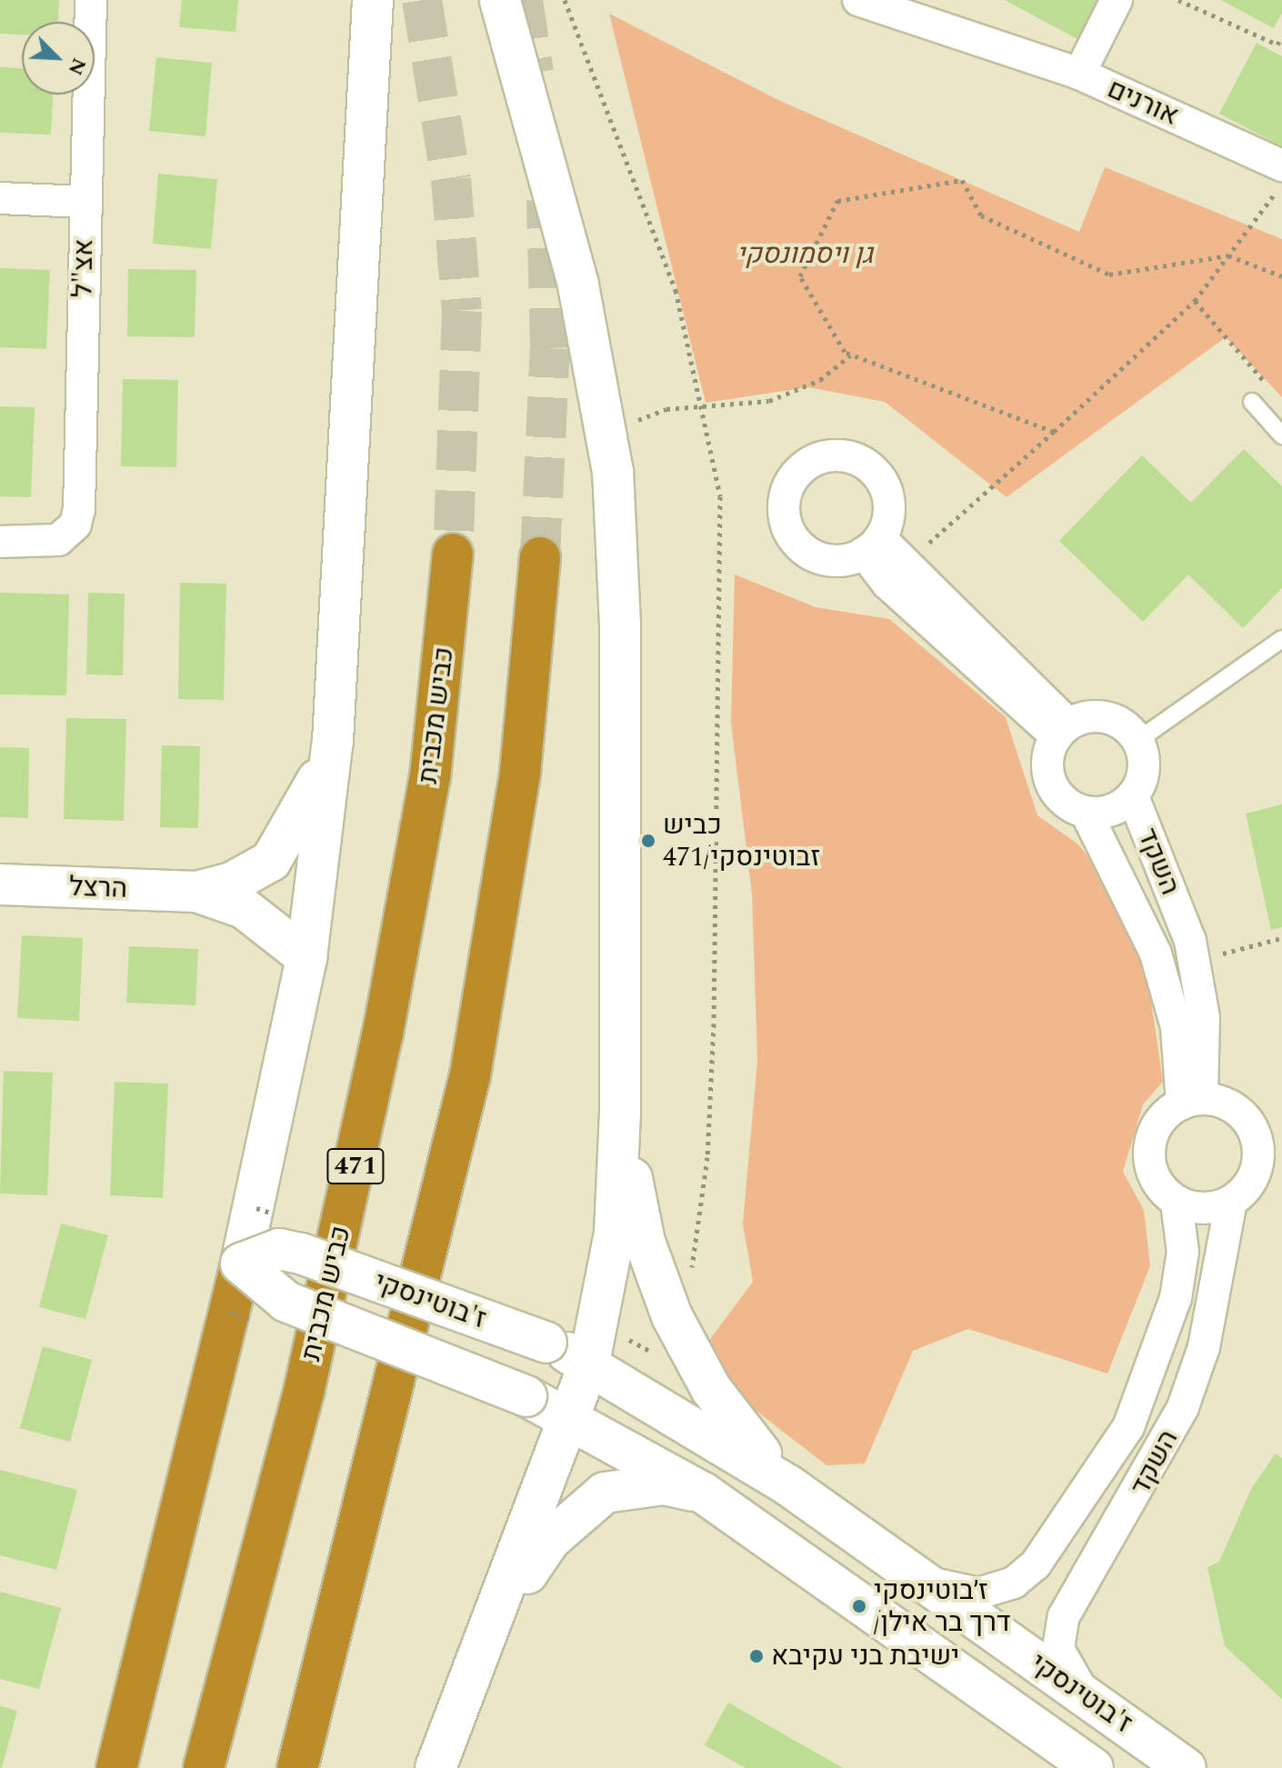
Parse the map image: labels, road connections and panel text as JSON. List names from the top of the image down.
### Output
{
  "streets": {
    "highway": ["כביש מכבית", "471"],
    "main road": ["הרצל", "ז'בוטינסקי"],
    "street": ["אורנים", "אצ\"ל", "השקד"]
  },
  "crossings": [
    ["השקד", "ז'בוטינסקי"]
  ],
  "parks": ["גן ויסמונסקי"],
  "places": ["כביש 471/זבוטינסקי", "ז׳בוטינסקי /דרך בר אילן", "ישיבת בני עקיבא"],
  "north": "bottom right"
}
